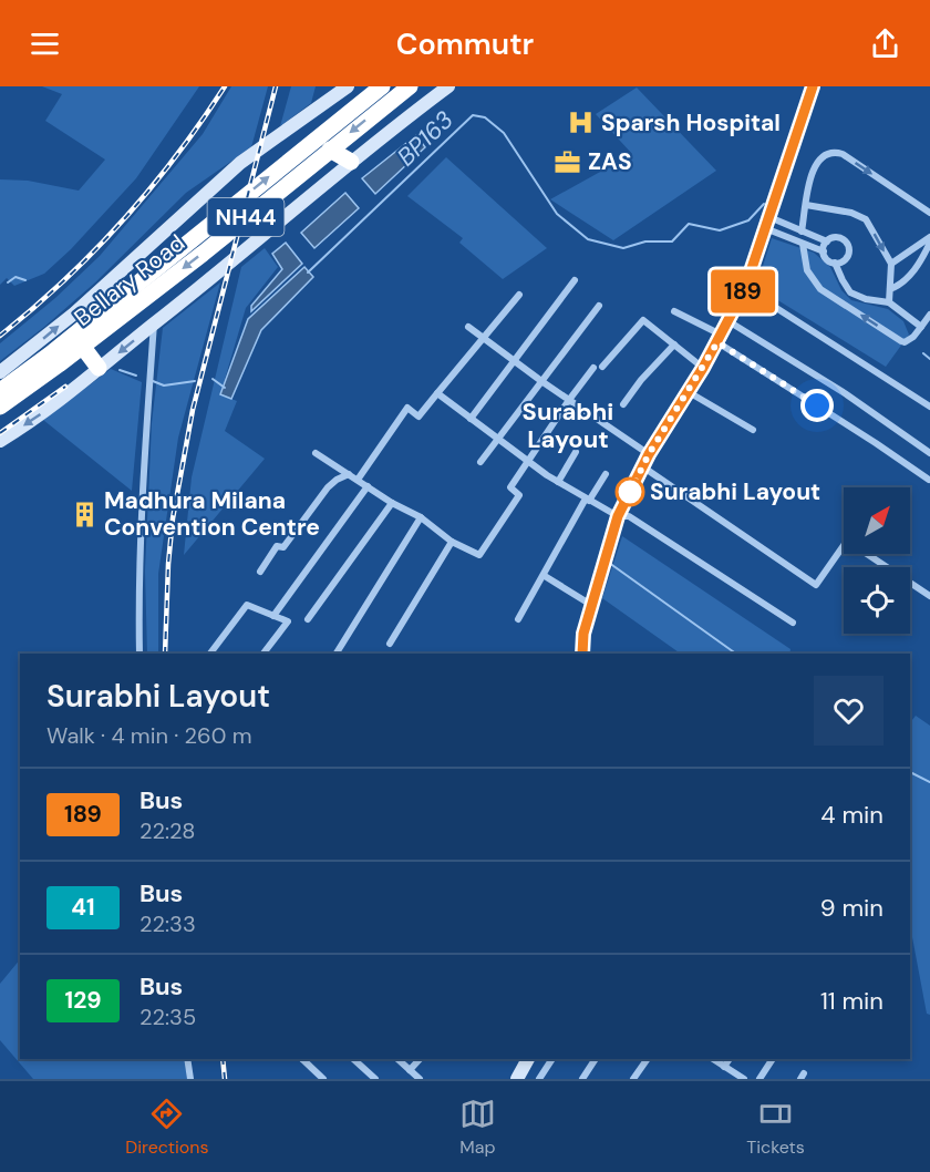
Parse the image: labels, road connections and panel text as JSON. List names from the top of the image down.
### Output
{
  "streets": {
    "highway": ["NH44", "Bellary Road"]
  },
  "districts": ["Surabhi Layout"],
  "water": ["BP163"],
  "places": {
    "hospital": ["Sparsh Hospital"],
    "office": ["ZAS"],
    "other": ["Surabhi Layout"],
    "building": ["Madhura Milana Convention Centre"]
  },
  "lines": ["bus line 189"],
  "north": "top right",
  "page": {
    "header": "Commutr",
    "on_map": "189",
    "heading": ["Surabhi Layout", "Walk · 4 min · 260 m"],
    "list": [
      {
        "mark": "189",
        "name": "Bus",
        "note": "22:28",
        "value": "4 min"
      },
      {
        "mark": "41",
        "name": "Bus",
        "note": "22:33",
        "value": "9 min"
      },
      {
        "mark": "129",
        "name": "Bus",
        "note": "22:35",
        "value": "11 min"
      }
    ],
    "tabs": ["Directions", "Map", "Tickets"]
  }
}
